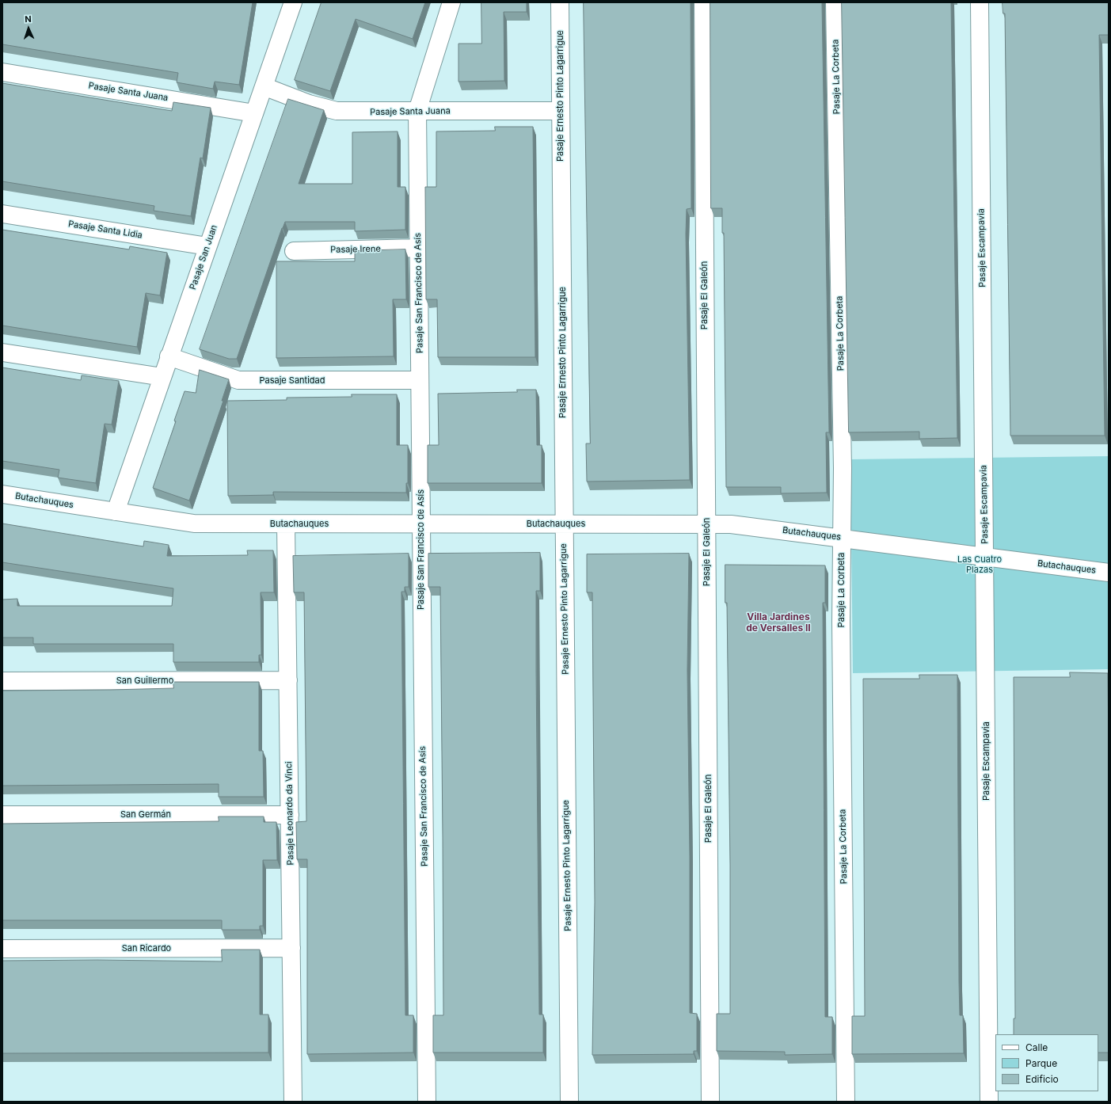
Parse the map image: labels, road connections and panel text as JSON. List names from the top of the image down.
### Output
{
  "streets": {
    "street": [
      "Pasaje La Corbeta",
      "Pasaje Santa Juana",
      "Pasaje Ernesto Pinto Lagarrigue",
      "Pasaje Santa Lidia",
      "Pasaje Escampavia",
      "Pasaje Irene",
      "Pasaje San Juan",
      "Pasaje San Francisco de Asís",
      "Pasaje El Galeón",
      "Pasaje Santidad",
      "Butachauques",
      "San Guillermo",
      "Pasaje Leonardo da Vinci",
      "San Germán",
      "San Ricardo"
    ]
  },
  "crossings": [
    ["Pasaje La Corbeta", "Butachauques"],
    ["Pasaje Santa Juana", "Pasaje Ernesto Pinto Lagarrigue"],
    ["Pasaje Santa Juana", "Pasaje San Juan"],
    ["Pasaje Santa Juana", "Pasaje San Francisco de Asís"],
    ["Pasaje Ernesto Pinto Lagarrigue", "Butachauques"],
    ["Pasaje Santa Lidia", "Pasaje San Juan"],
    ["Pasaje Escampavia", "Butachauques"],
    ["Pasaje Irene", "Pasaje San Francisco de Asís"],
    ["Pasaje San Juan", "Pasaje Santidad"],
    ["Pasaje San Juan", "Butachauques"],
    ["Pasaje San Francisco de Asís", "Pasaje Santidad"],
    ["Pasaje San Francisco de Asís", "Butachauques"],
    ["Pasaje El Galeón", "Butachauques"],
    ["Butachauques", "Pasaje Leonardo da Vinci"],
    ["San Guillermo", "Pasaje Leonardo da Vinci"],
    ["Pasaje Leonardo da Vinci", "San Germán"],
    ["Pasaje Leonardo da Vinci", "San Ricardo"]
  ],
  "districts": ["Villa Jardines de Versalles II"],
  "parks": ["Las Cuatro Plazas"],
  "legend": ["Calle", "Parque", "Edificio"],
  "north": "top"
}
